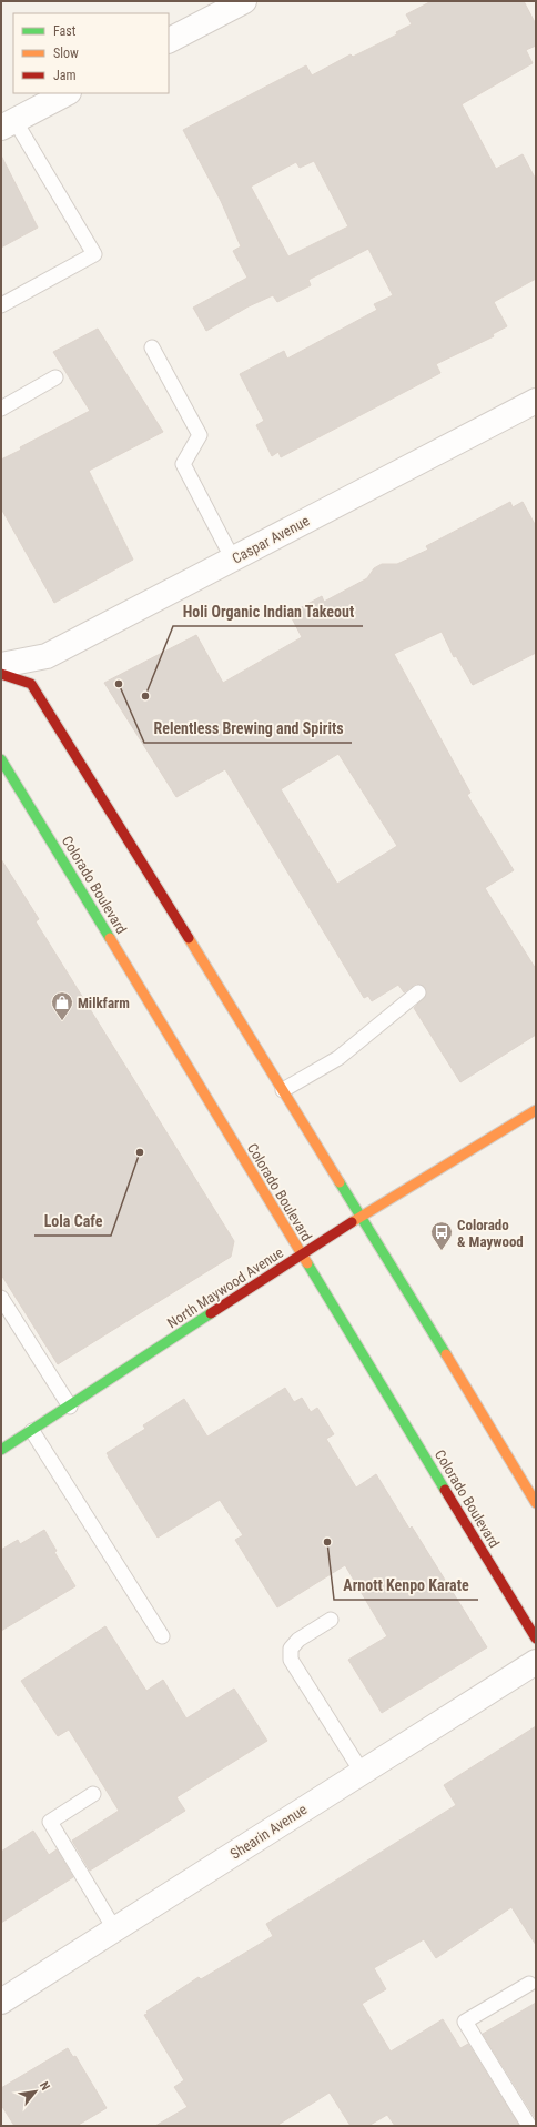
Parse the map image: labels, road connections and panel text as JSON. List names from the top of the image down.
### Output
{
  "streets": {
    "main road": ["Colorado Boulevard", "North Maywood Avenue"],
    "street": ["Caspar Avenue", "Shearin Avenue"]
  },
  "crossings": [
    ["Colorado Boulevard", "North Maywood Avenue"]
  ],
  "places": {
    "other": [
      "Relentless Brewing and Spirits",
      "Holi Organic Indian Takeout",
      "Lola Cafe",
      "Arnott Kenpo Karate"
    ],
    "shop": ["Milkfarm"],
    "bus stop": ["Colorado & Maywood"]
  },
  "legend": ["Fast", "Slow", "Jam"],
  "north": "top right"
}
